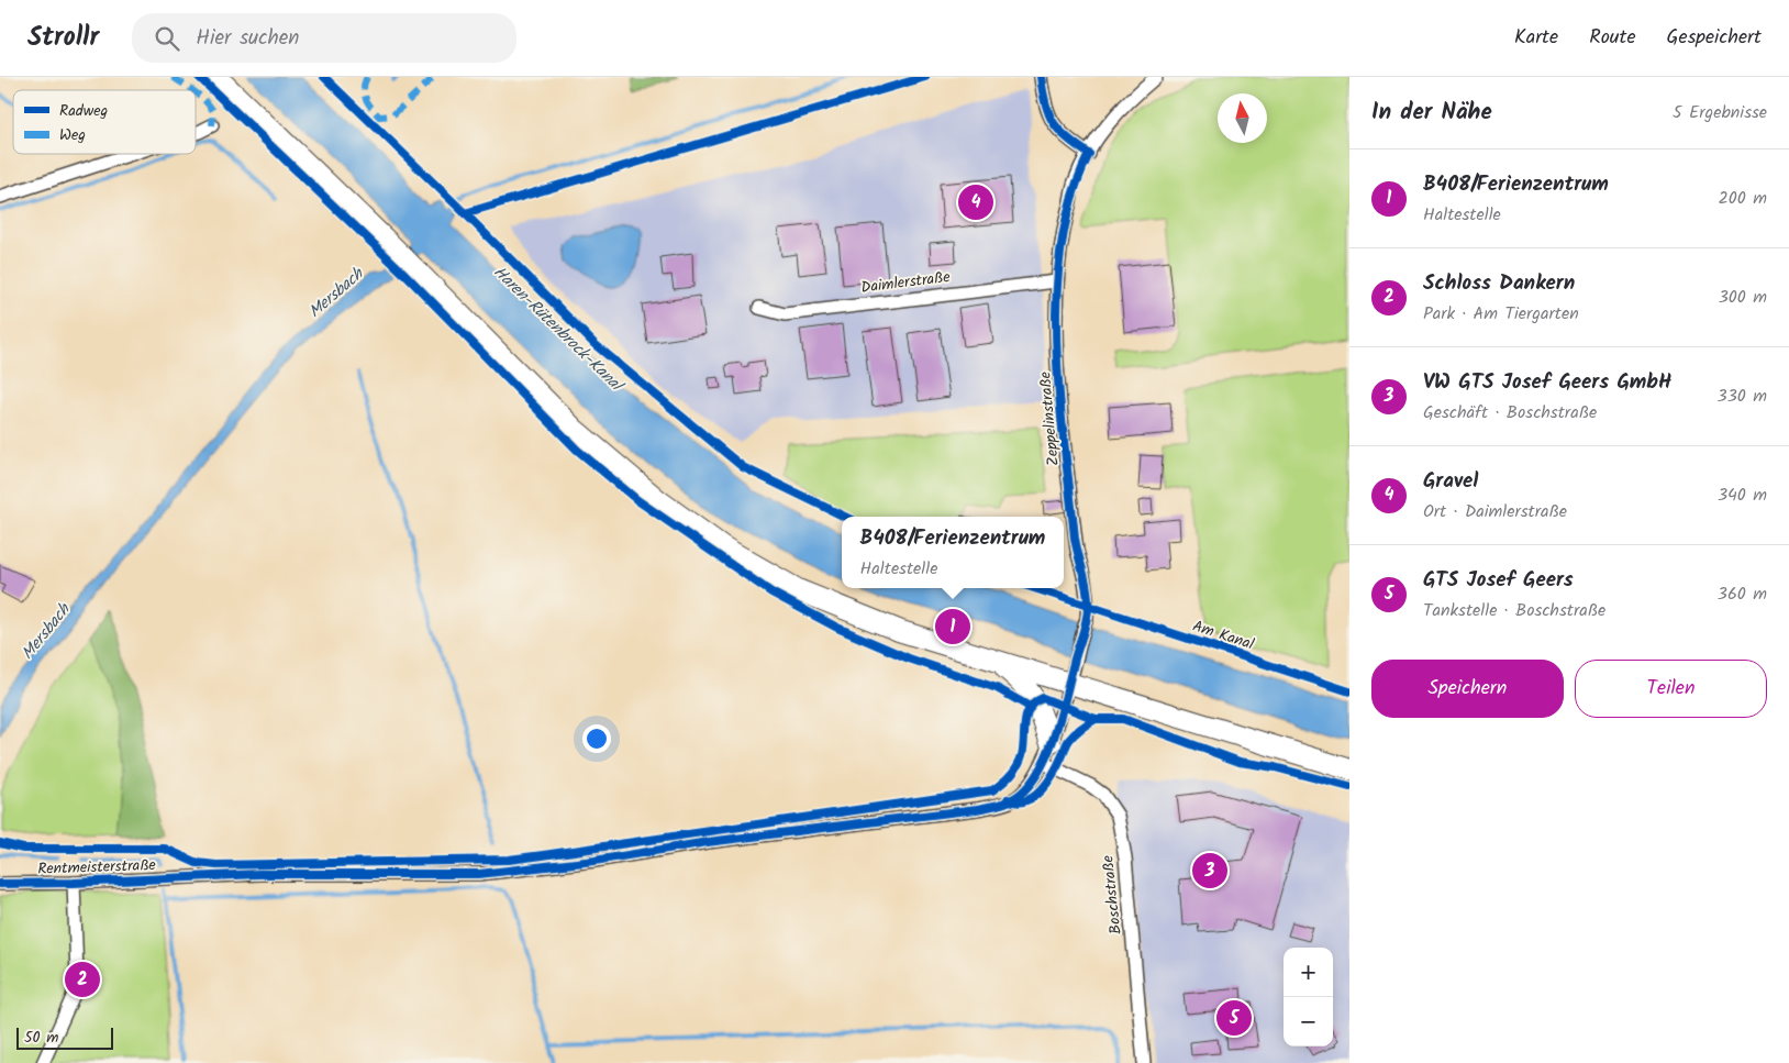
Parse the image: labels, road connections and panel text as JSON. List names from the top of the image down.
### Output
{
  "streets": {
    "street": [
      "Daimlerstraße",
      "Zeppelinstraße",
      "Rentmeisterstraße",
      "Boschstraße"
    ],
    "cycle path": ["Am Kanal"]
  },
  "crossings": [
    ["Daimlerstraße", "Zeppelinstraße"],
    ["Zeppelinstraße", "Rentmeisterstraße"],
    ["Rentmeisterstraße", "Boschstraße"]
  ],
  "water": ["Mersbach", "Haren-Rütenbrock-Kanal"],
  "legend": ["Radweg", "Weg"],
  "scale_bar": "50 m",
  "north": "top",
  "page": {
    "header": "Strollr",
    "search": "Hier suchen",
    "nav": ["Karte", "Route", "Gespeichert"],
    "heading": ["In der Nähe", "5 Ergebnisse"],
    "list": [
      {
        "mark": "1",
        "name": "B408/Ferienzentrum",
        "note": "Haltestelle",
        "value": "200 m"
      },
      {
        "mark": "2",
        "name": "Schloss Dankern",
        "note": "Park · Am Tiergarten",
        "value": "300 m"
      },
      {
        "mark": "3",
        "name": "VW GTS Josef Geers GmbH",
        "note": "Geschäft · Boschstraße",
        "value": "330 m"
      },
      {
        "mark": "4",
        "name": "Gravel",
        "note": "Ort · Daimlerstraße",
        "value": "340 m"
      },
      {
        "mark": "5",
        "name": "GTS Josef Geers",
        "note": "Tankstelle · Boschstraße",
        "value": "360 m"
      }
    ],
    "pins": [
      "4",
      "1",
      "3",
      "2",
      "5"
    ],
    "popup": ["B408/Ferienzentrum", "Haltestelle"],
    "buttons": ["Speichern", "Teilen"],
    "map_buttons": ["+", "−"],
    "scale": "50 m"
  }
}
